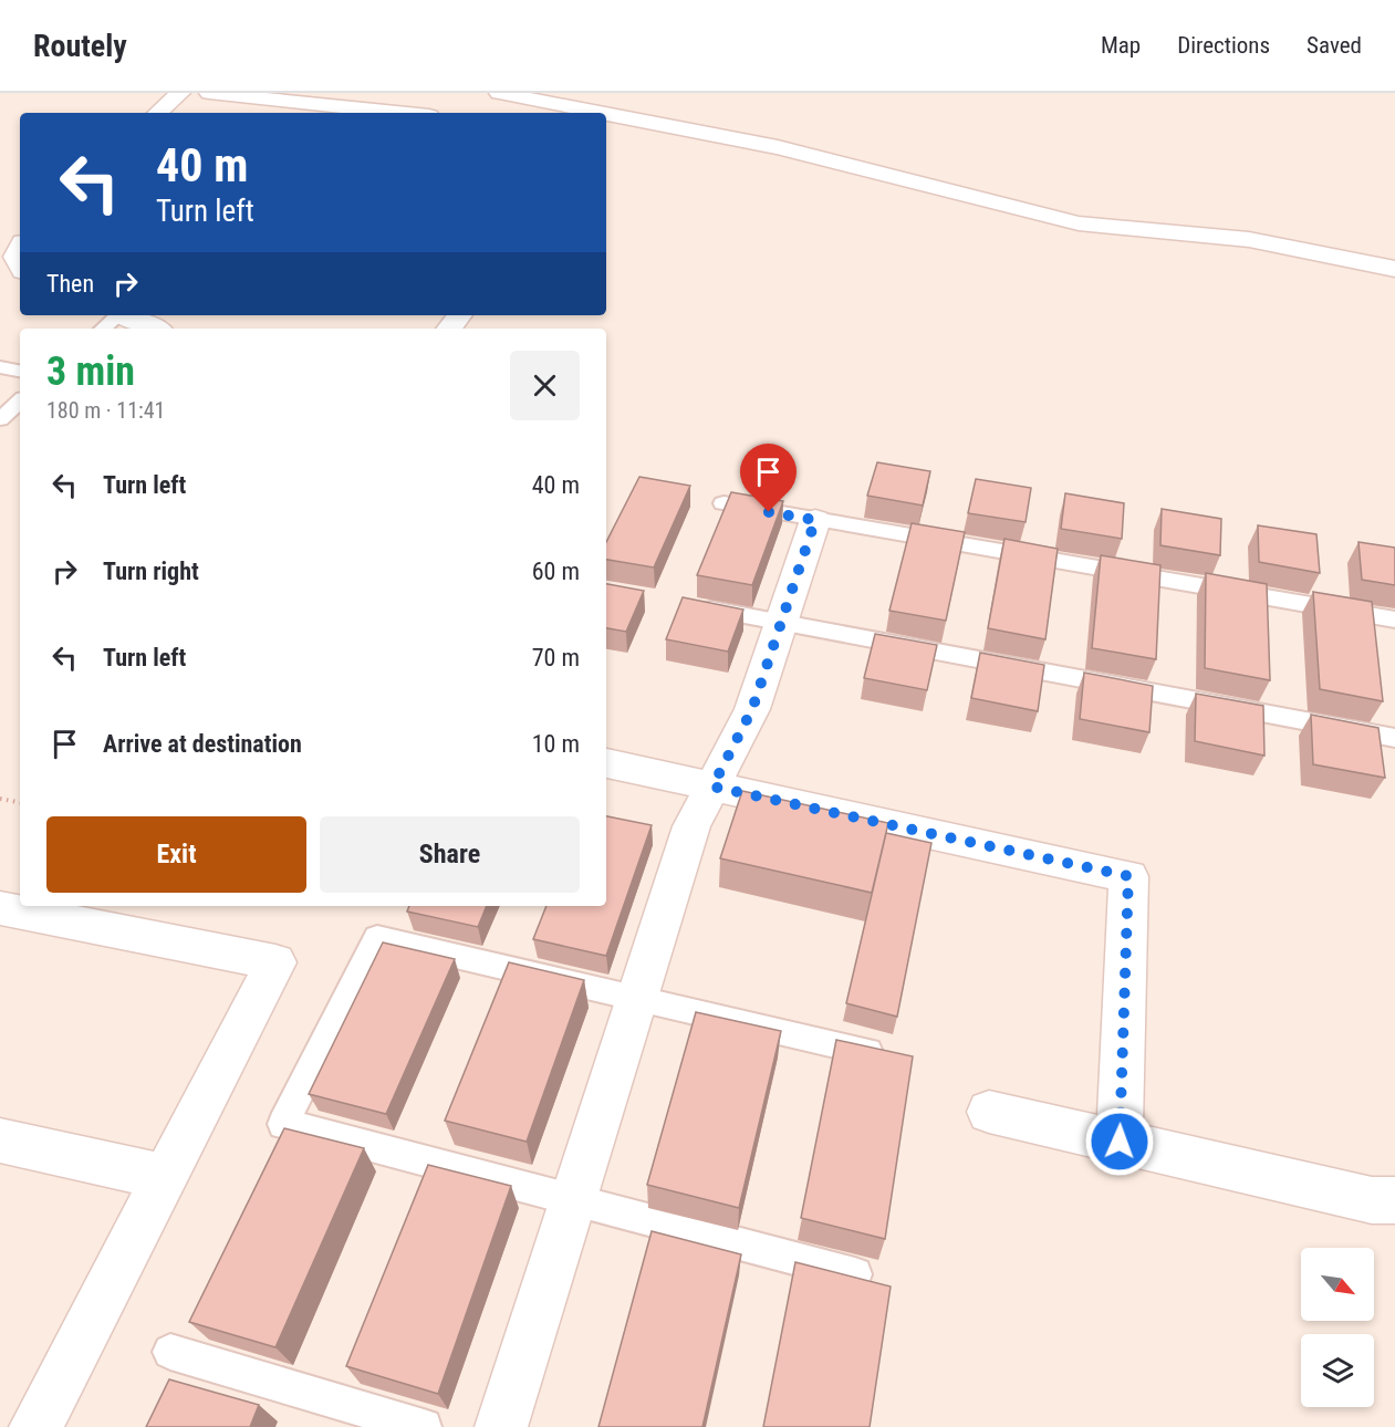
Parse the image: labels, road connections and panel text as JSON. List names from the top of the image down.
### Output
{
  "north": "bottom right",
  "page": {
    "header": "Routely",
    "nav": ["Map", "Directions", "Saved"],
    "turn": ["40 m", "Turn left"],
    "then": "Then",
    "heading": ["3 min", "180 m · 11:41"],
    "list": [
      {
        "name": "Turn left",
        "value": "40 m"
      },
      {
        "name": "Turn right",
        "value": "60 m"
      },
      {
        "name": "Turn left",
        "value": "70 m"
      },
      {
        "name": "Arrive at destination",
        "value": "10 m"
      }
    ],
    "buttons": ["Exit", "Share"]
  }
}
